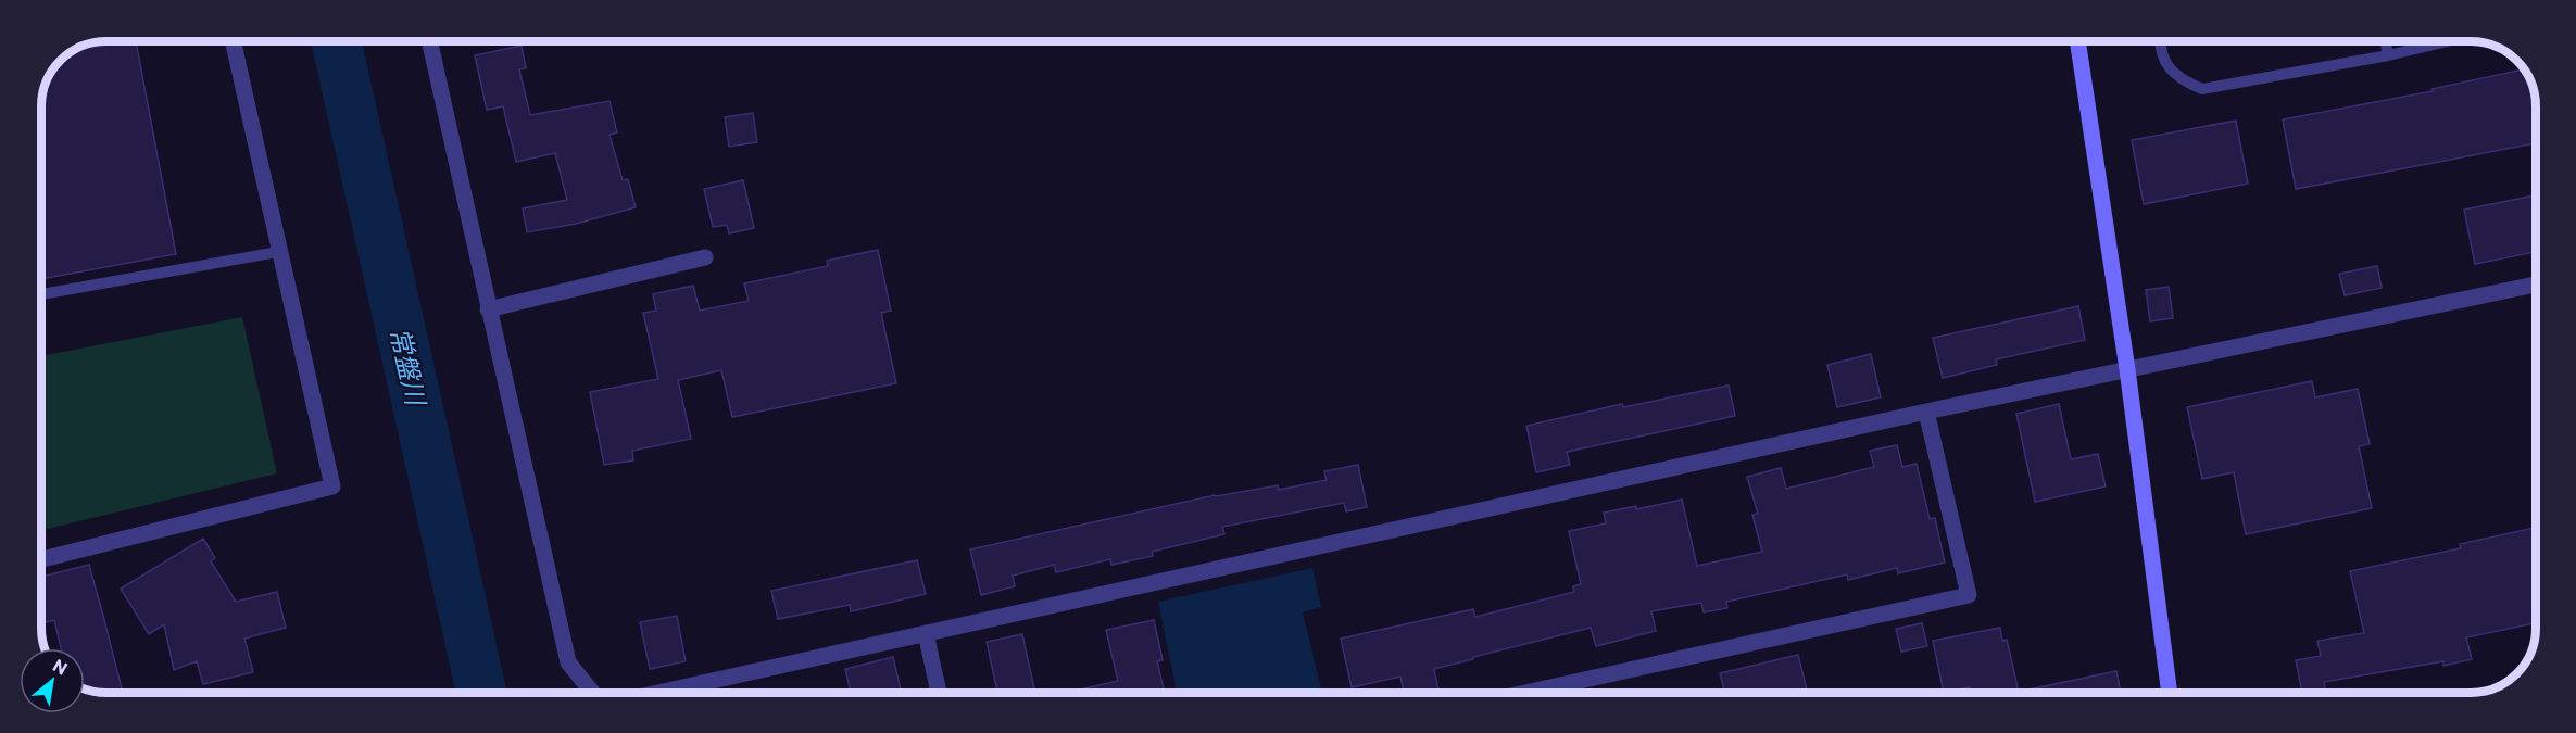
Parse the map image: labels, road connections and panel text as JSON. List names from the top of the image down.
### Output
{
  "water": ["常盤川"],
  "north": "top right"
}
